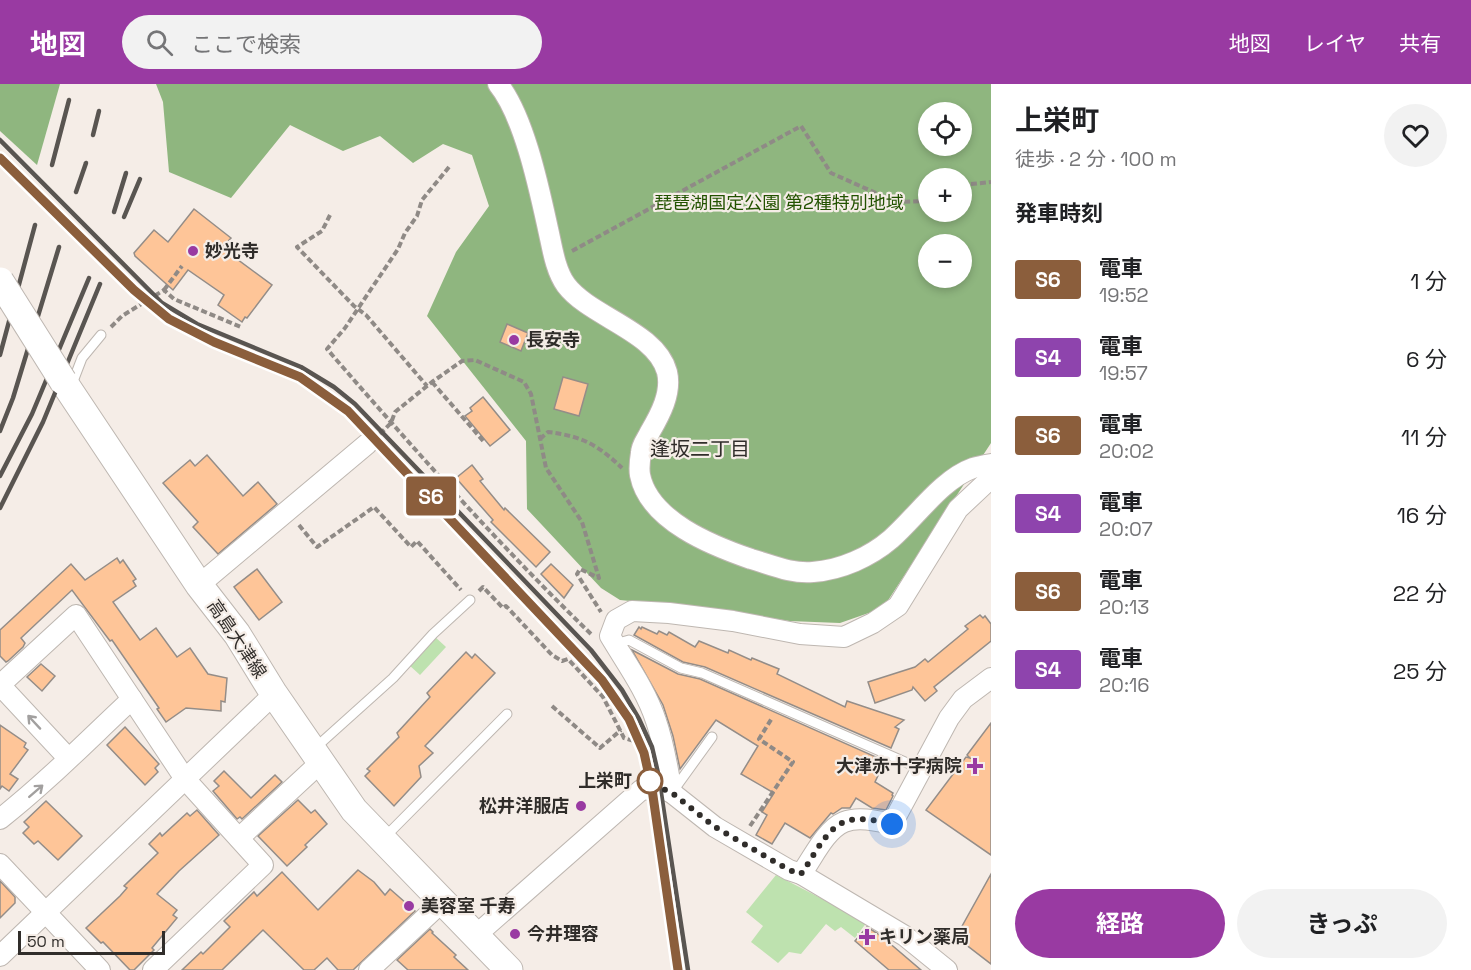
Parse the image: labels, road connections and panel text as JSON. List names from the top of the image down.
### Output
{
  "streets": {
    "main road": ["高島大津線"]
  },
  "districts": ["逢坂二丁目"],
  "parks": ["琵琶湖国定公園 第2種特別地域"],
  "places": {
    "other": [
      "妙光寺",
      "長安寺",
      "上栄町",
      "松井洋服店",
      "美容室 千寿",
      "今井理容"
    ],
    "health": ["大津赤十字病院", "キリン薬局"]
  },
  "scale_bar": "50 m",
  "page": {
    "header": "地図",
    "search": "ここで検索",
    "nav": ["地図", "レイヤ", "共有"],
    "on_map": "S6",
    "heading": [
      ["上栄町", "徒歩 · 2 分 · 100 m"],
      "発車時刻"
    ],
    "map_buttons": ["+", "−"],
    "list": [
      {
        "mark": "S6",
        "name": "電車",
        "note": "19:52",
        "value": "1 分"
      },
      {
        "mark": "S4",
        "name": "電車",
        "note": "19:57",
        "value": "6 分"
      },
      {
        "mark": "S6",
        "name": "電車",
        "note": "20:02",
        "value": "11 分"
      },
      {
        "mark": "S4",
        "name": "電車",
        "note": "20:07",
        "value": "16 分"
      },
      {
        "mark": "S6",
        "name": "電車",
        "note": "20:13",
        "value": "22 分"
      },
      {
        "mark": "S4",
        "name": "電車",
        "note": "20:16",
        "value": "25 分"
      }
    ],
    "buttons": ["経路", "きっぷ"],
    "scale": "50 m"
  }
}
